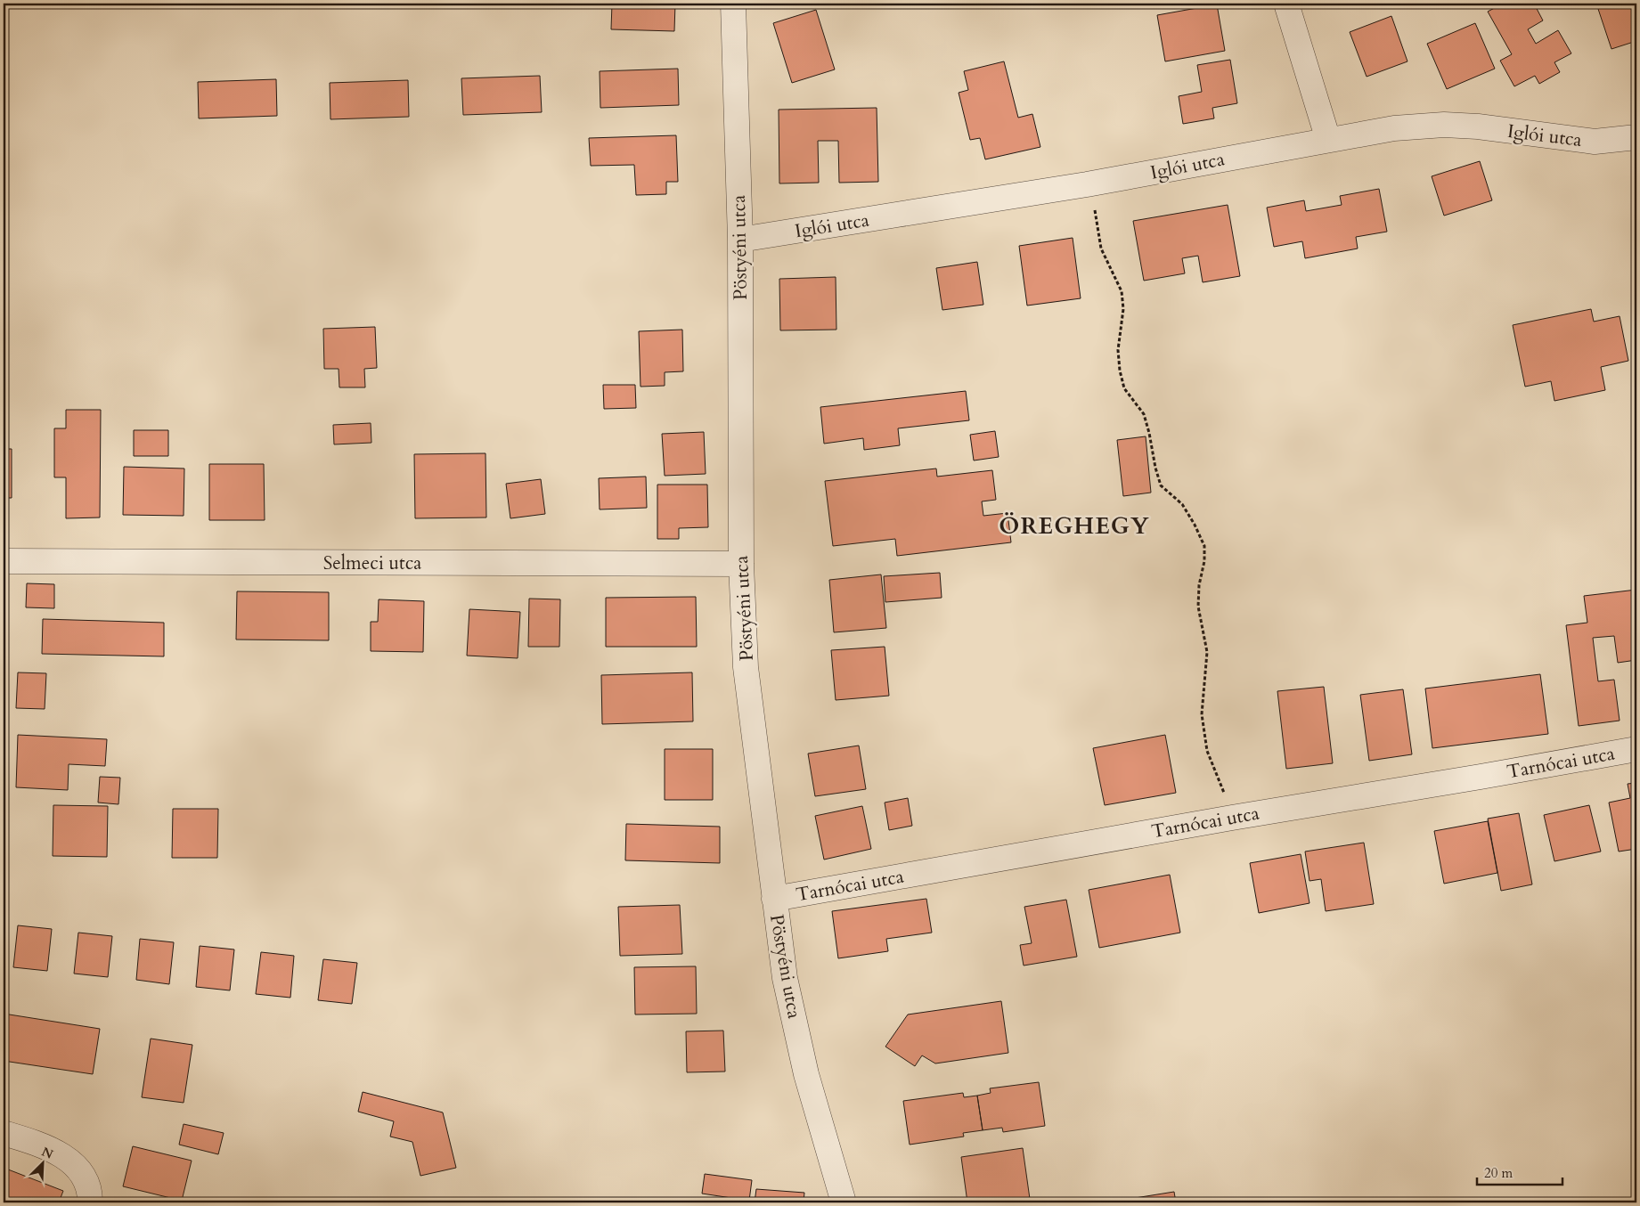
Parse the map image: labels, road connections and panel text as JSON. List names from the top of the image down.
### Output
{
  "streets": {
    "street": [
      "Iglói utca",
      "Pöstyéni utca",
      "Selmeci utca",
      "Tarnócai utca"
    ]
  },
  "crossings": [
    ["Iglói utca", "Pöstyéni utca"],
    ["Pöstyéni utca", "Selmeci utca"],
    ["Pöstyéni utca", "Tarnócai utca"]
  ],
  "districts": ["ÖREGHEGY"],
  "scale_bar": "20 m",
  "north": "top right"
}
